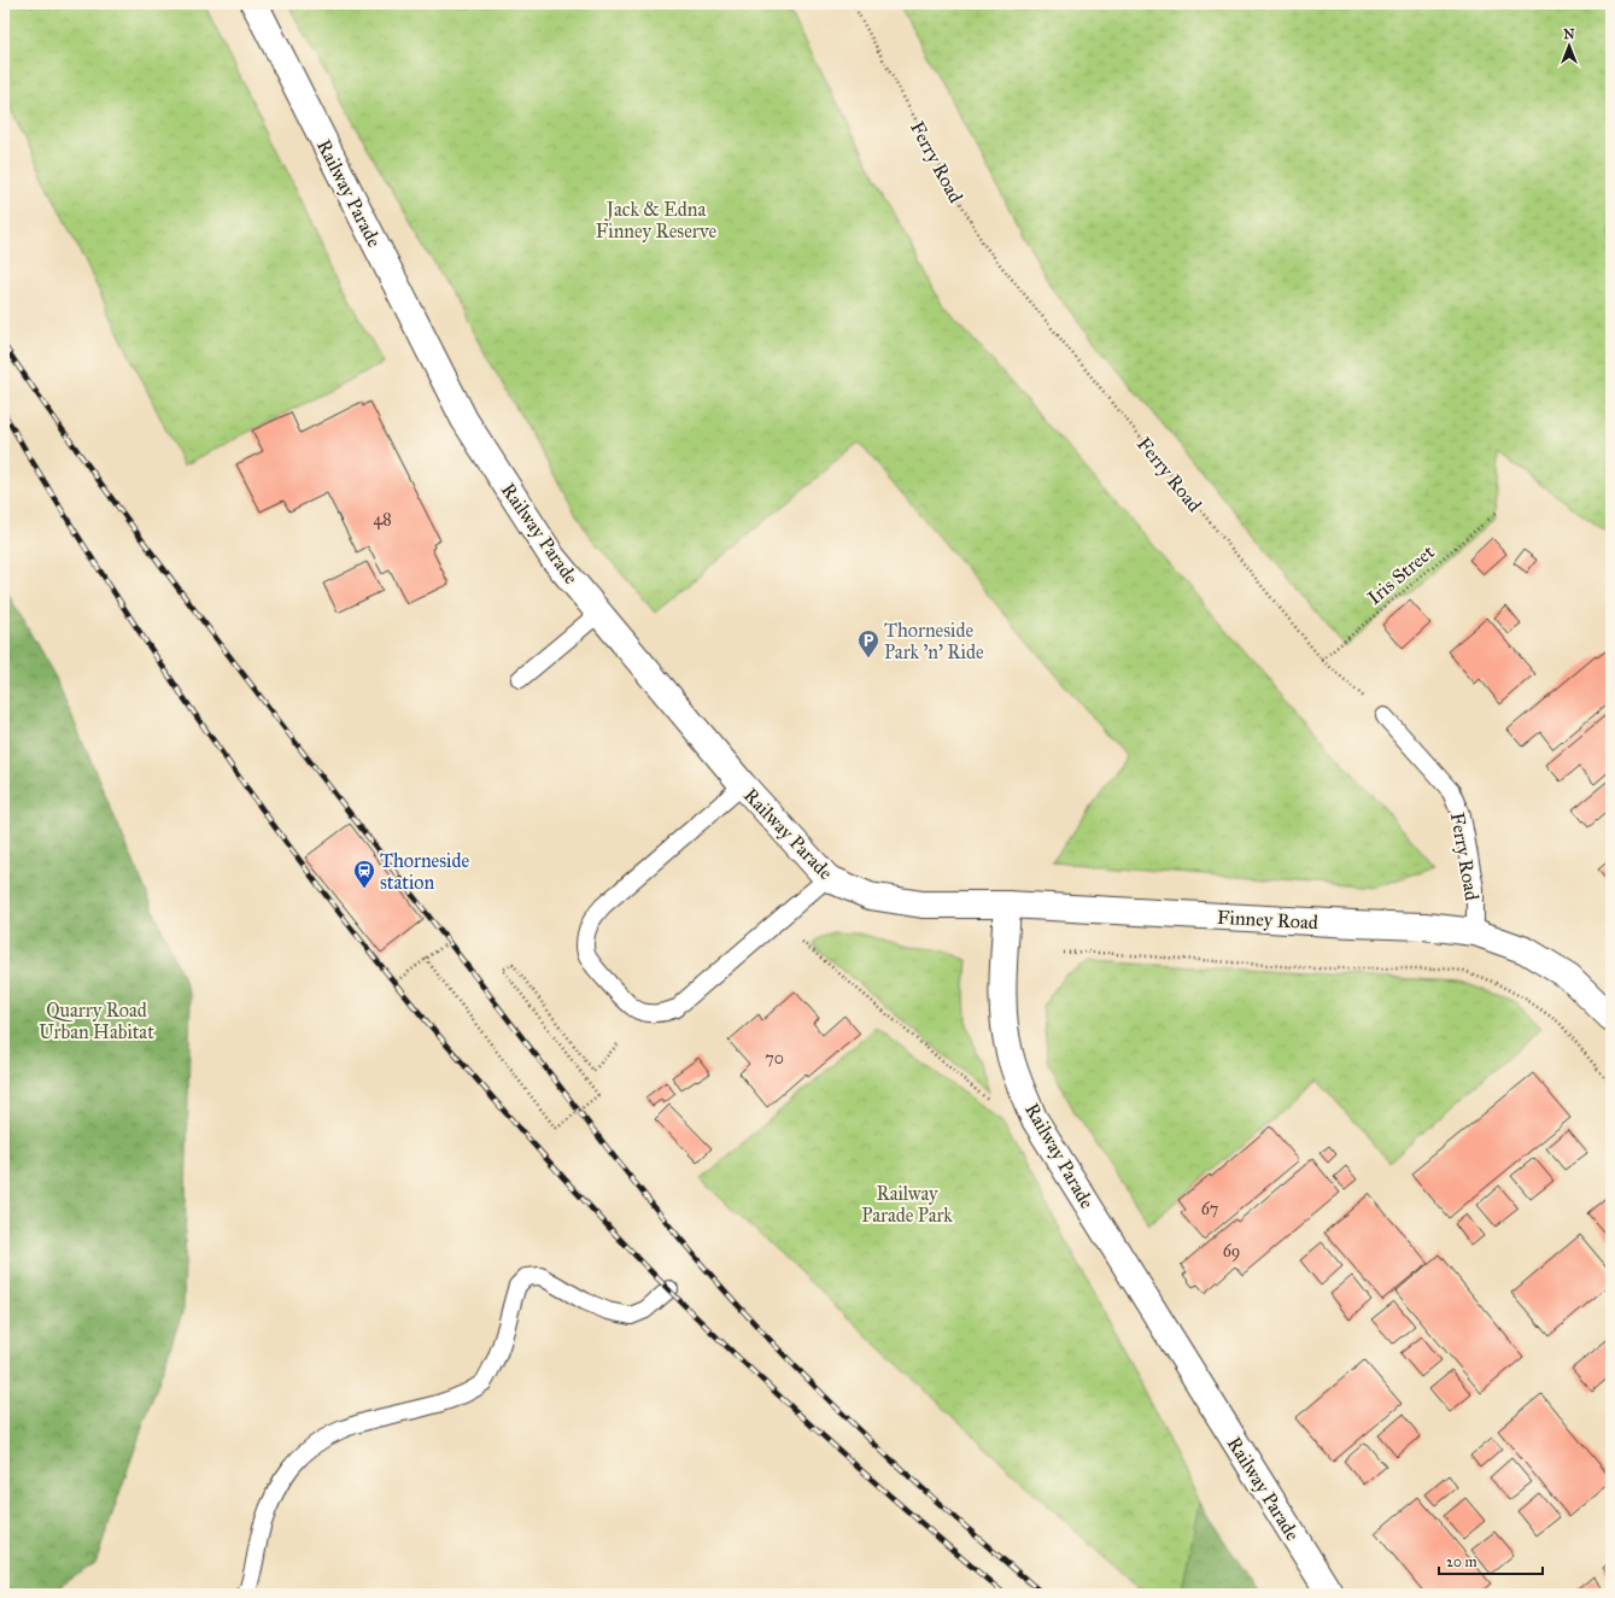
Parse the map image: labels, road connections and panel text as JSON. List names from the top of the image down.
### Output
{
  "streets": {
    "street": ["Railway Parade", "Finney Road"],
    "lane": ["Ferry Road"],
    "path": ["Iris Street"]
  },
  "crossings": [
    ["Ferry Road", "Iris Street"],
    ["Ferry Road", "Finney Road"],
    ["Railway Parade", "Finney Road"]
  ],
  "parks": ["Jack & Edna Finney Reserve", "Quarry Road Urban Habitat", "Railway Parade Park"],
  "places": {
    "parking": ["Thorneside Park 'n' Ride"],
    "station": ["Thorneside station"]
  },
  "house_numbers": [
    "48",
    "70",
    "67",
    "69"
  ],
  "scale_bar": "20 m",
  "north": "top"
}
